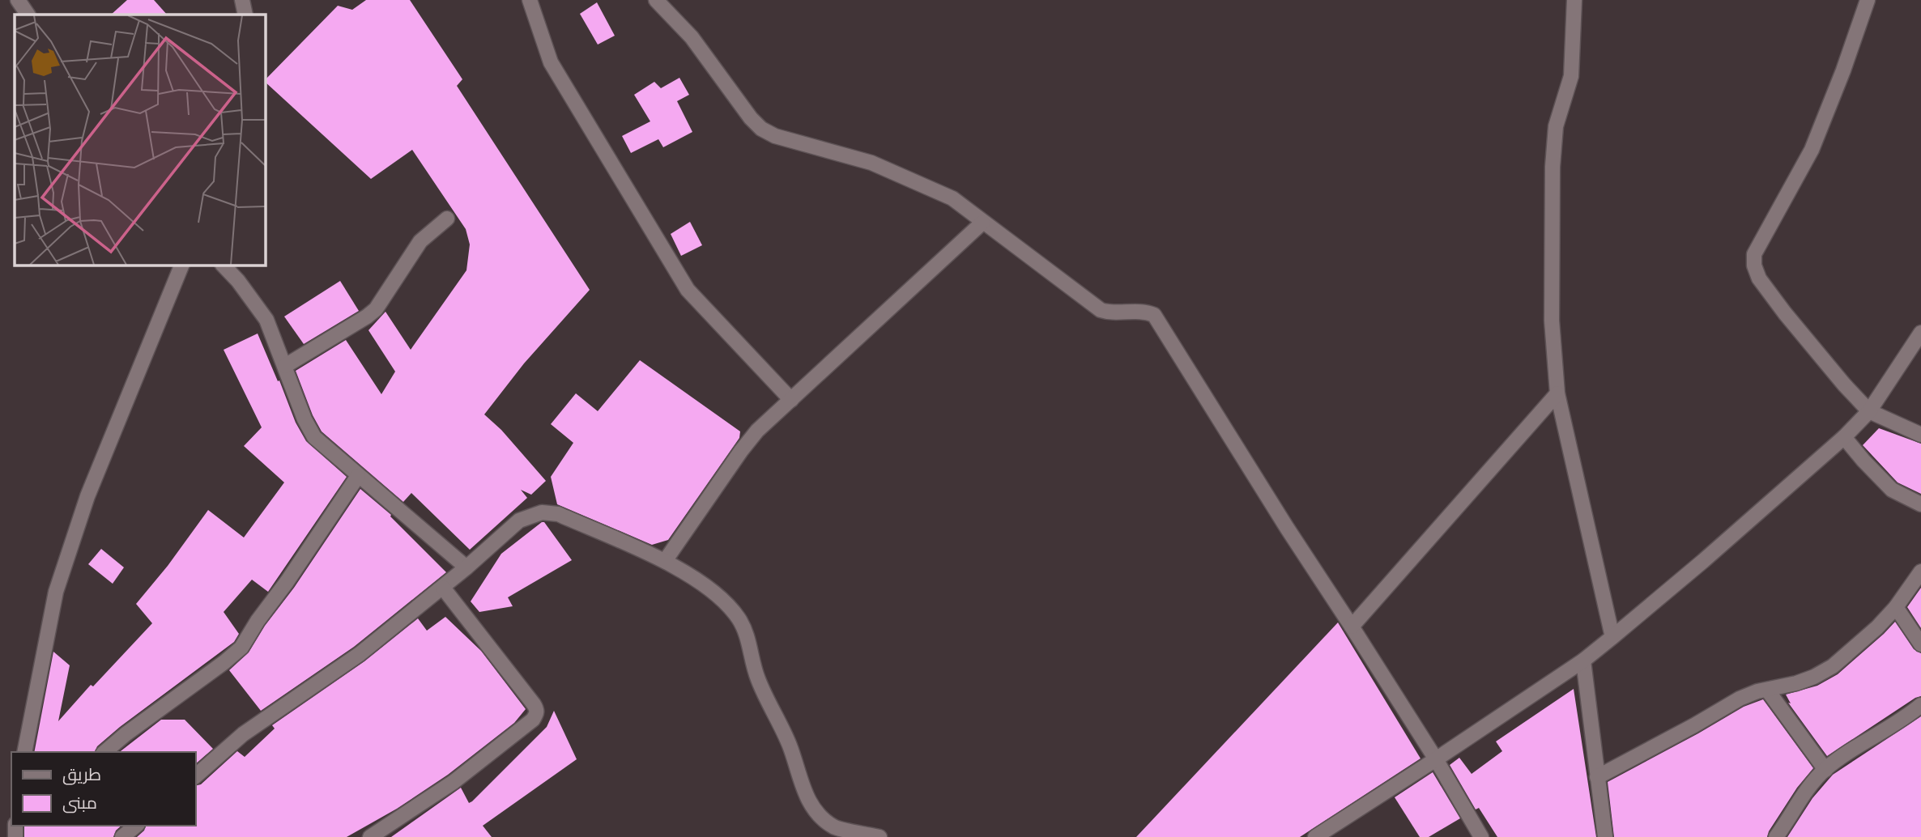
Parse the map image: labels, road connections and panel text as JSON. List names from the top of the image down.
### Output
{
  "legend": ["طريق", "مبنى"]
}
